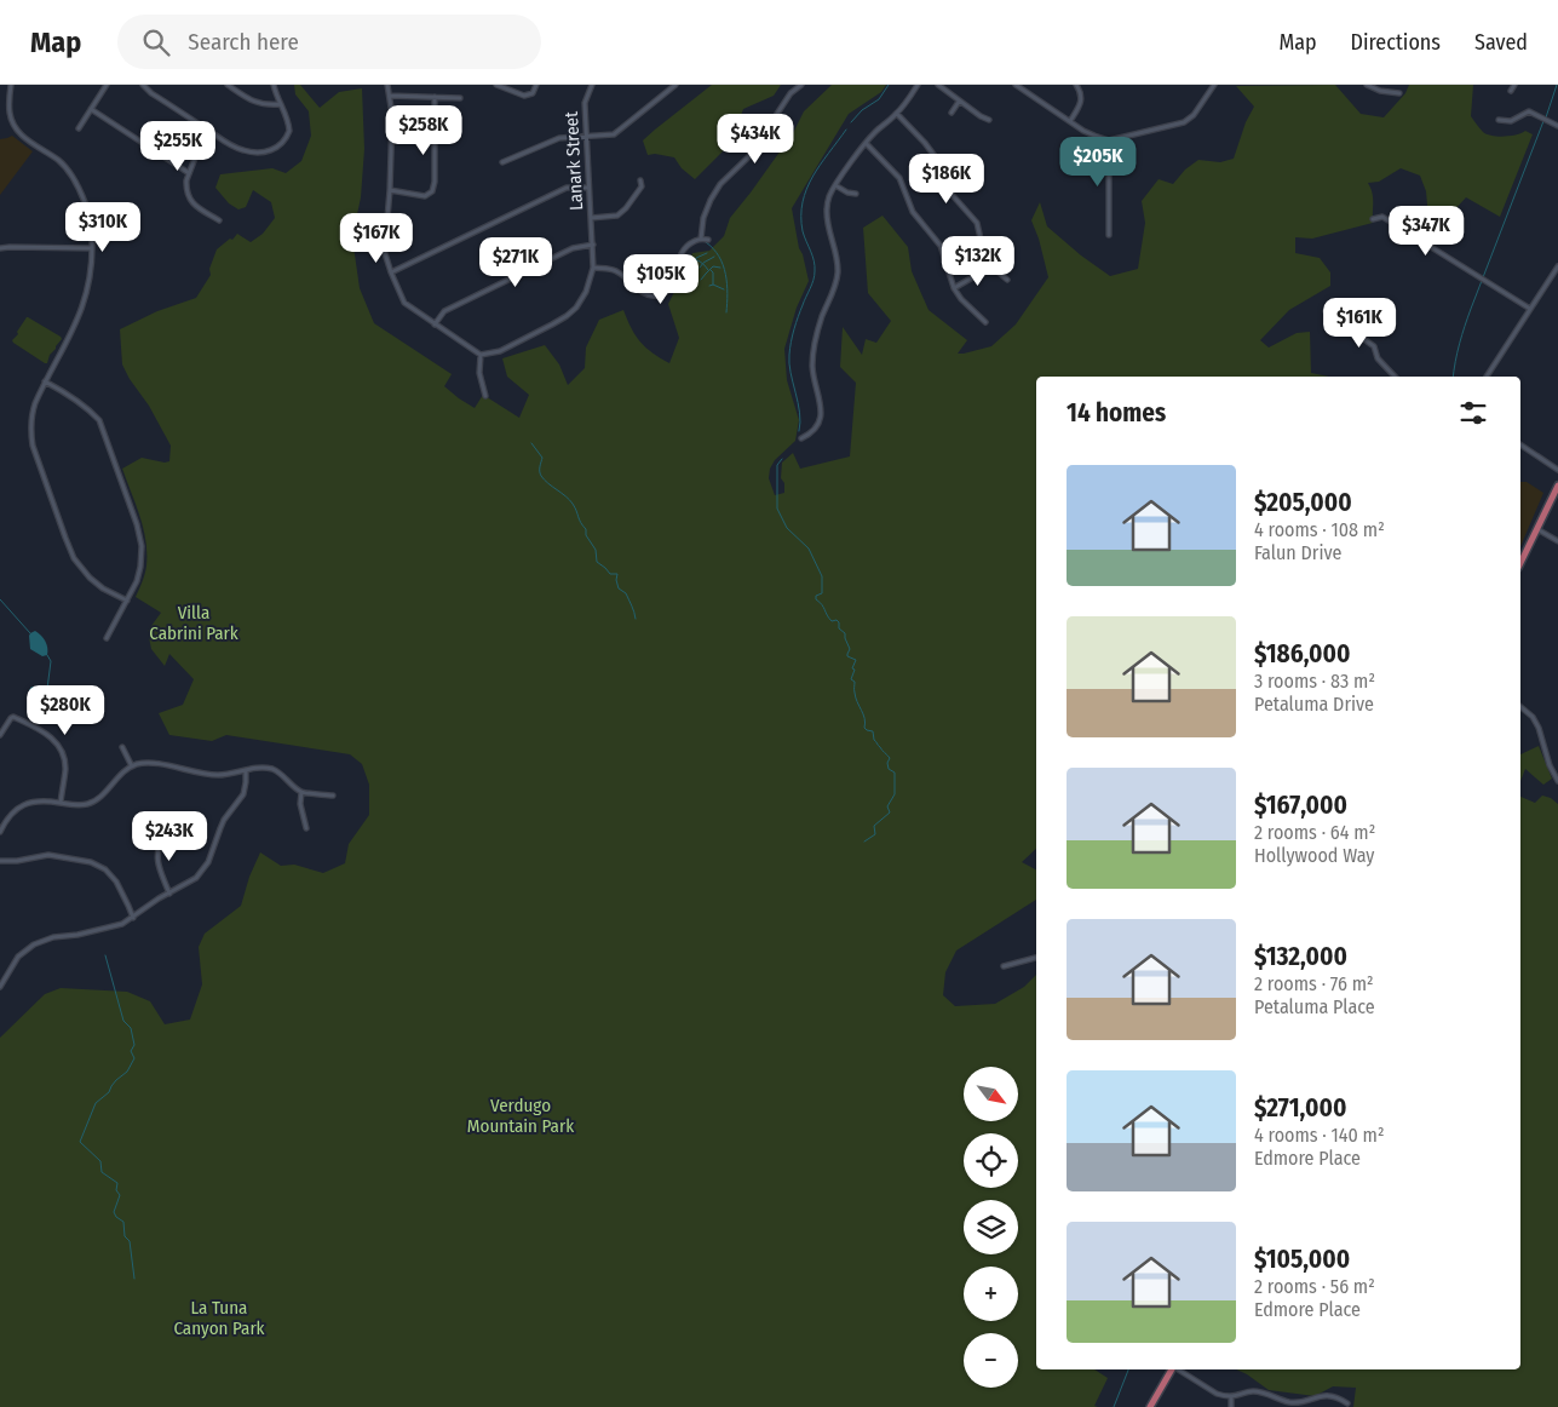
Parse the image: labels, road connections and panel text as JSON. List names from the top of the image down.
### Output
{
  "streets": {
    "street": ["Lanark Street"]
  },
  "parks": ["Villa Cabrini Park", "Verdugo Mountain Park", "La Tuna Canyon Park"],
  "north": "bottom right",
  "page": {
    "header": "Map",
    "search": "Search here",
    "nav": ["Map", "Directions", "Saved"],
    "price": [
      "$258K",
      "$434K",
      "$255K",
      "$205K",
      "$186K",
      "$310K",
      "$347K",
      "$167K",
      "$132K",
      "$271K",
      "$105K",
      "$161K",
      "$280K",
      "$243K"
    ],
    "heading": "14 homes",
    "list": [
      {
        "name": "$205,000",
        "note": "4 rooms · 108 m² · Falun Drive"
      },
      {
        "name": "$186,000",
        "note": "3 rooms · 83 m² · Petaluma Drive"
      },
      {
        "name": "$167,000",
        "note": "2 rooms · 64 m² · Hollywood Way"
      },
      {
        "name": "$132,000",
        "note": "2 rooms · 76 m² · Petaluma Place"
      },
      {
        "name": "$271,000",
        "note": "4 rooms · 140 m² · Edmore Place"
      },
      {
        "name": "$105,000",
        "note": "2 rooms · 56 m² · Edmore Place"
      }
    ],
    "map_buttons": ["+", "−"]
  }
}
